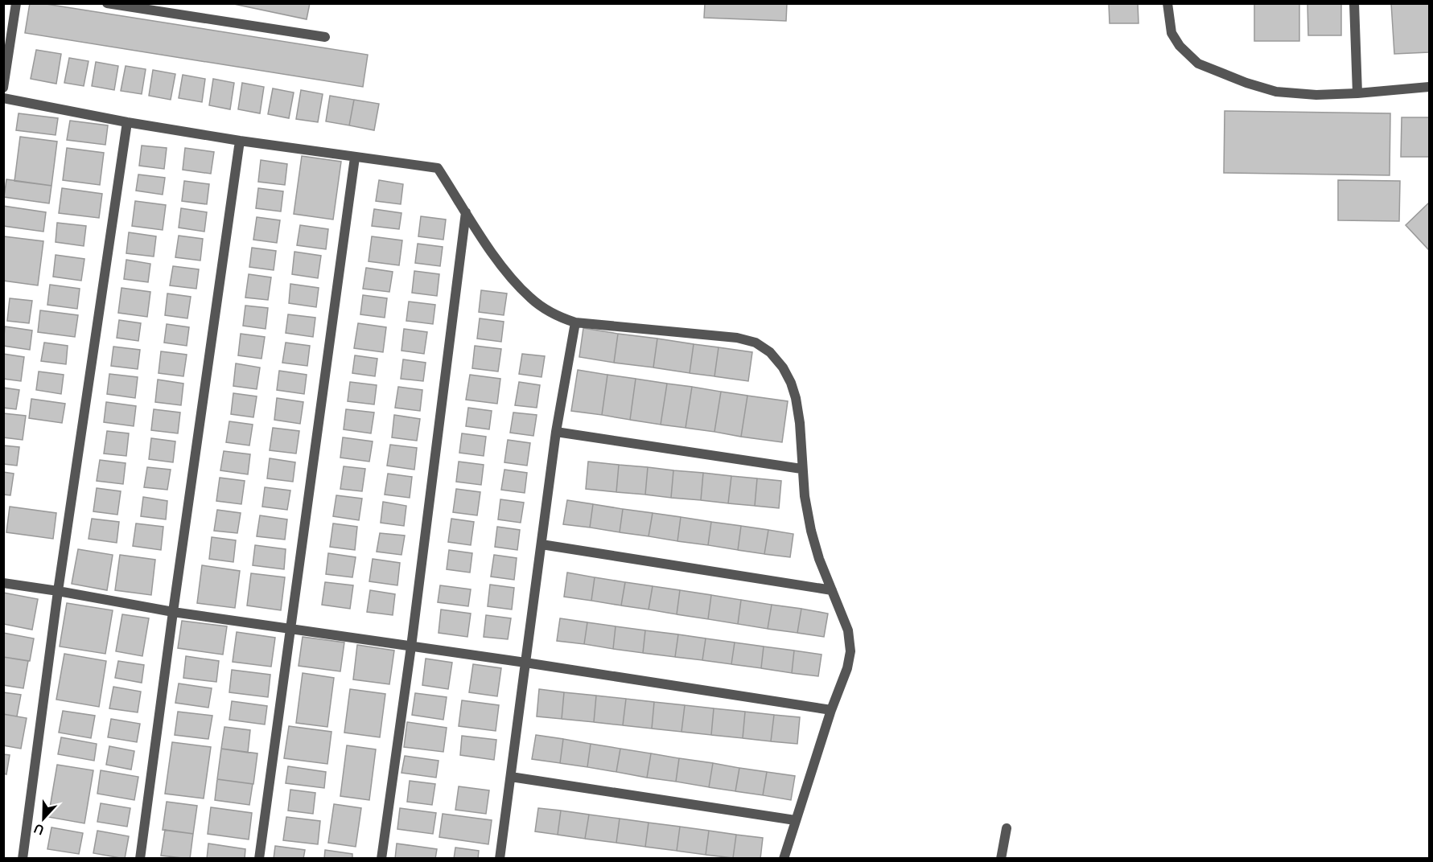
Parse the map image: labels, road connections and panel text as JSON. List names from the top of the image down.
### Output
{
  "north": "bottom"
}
